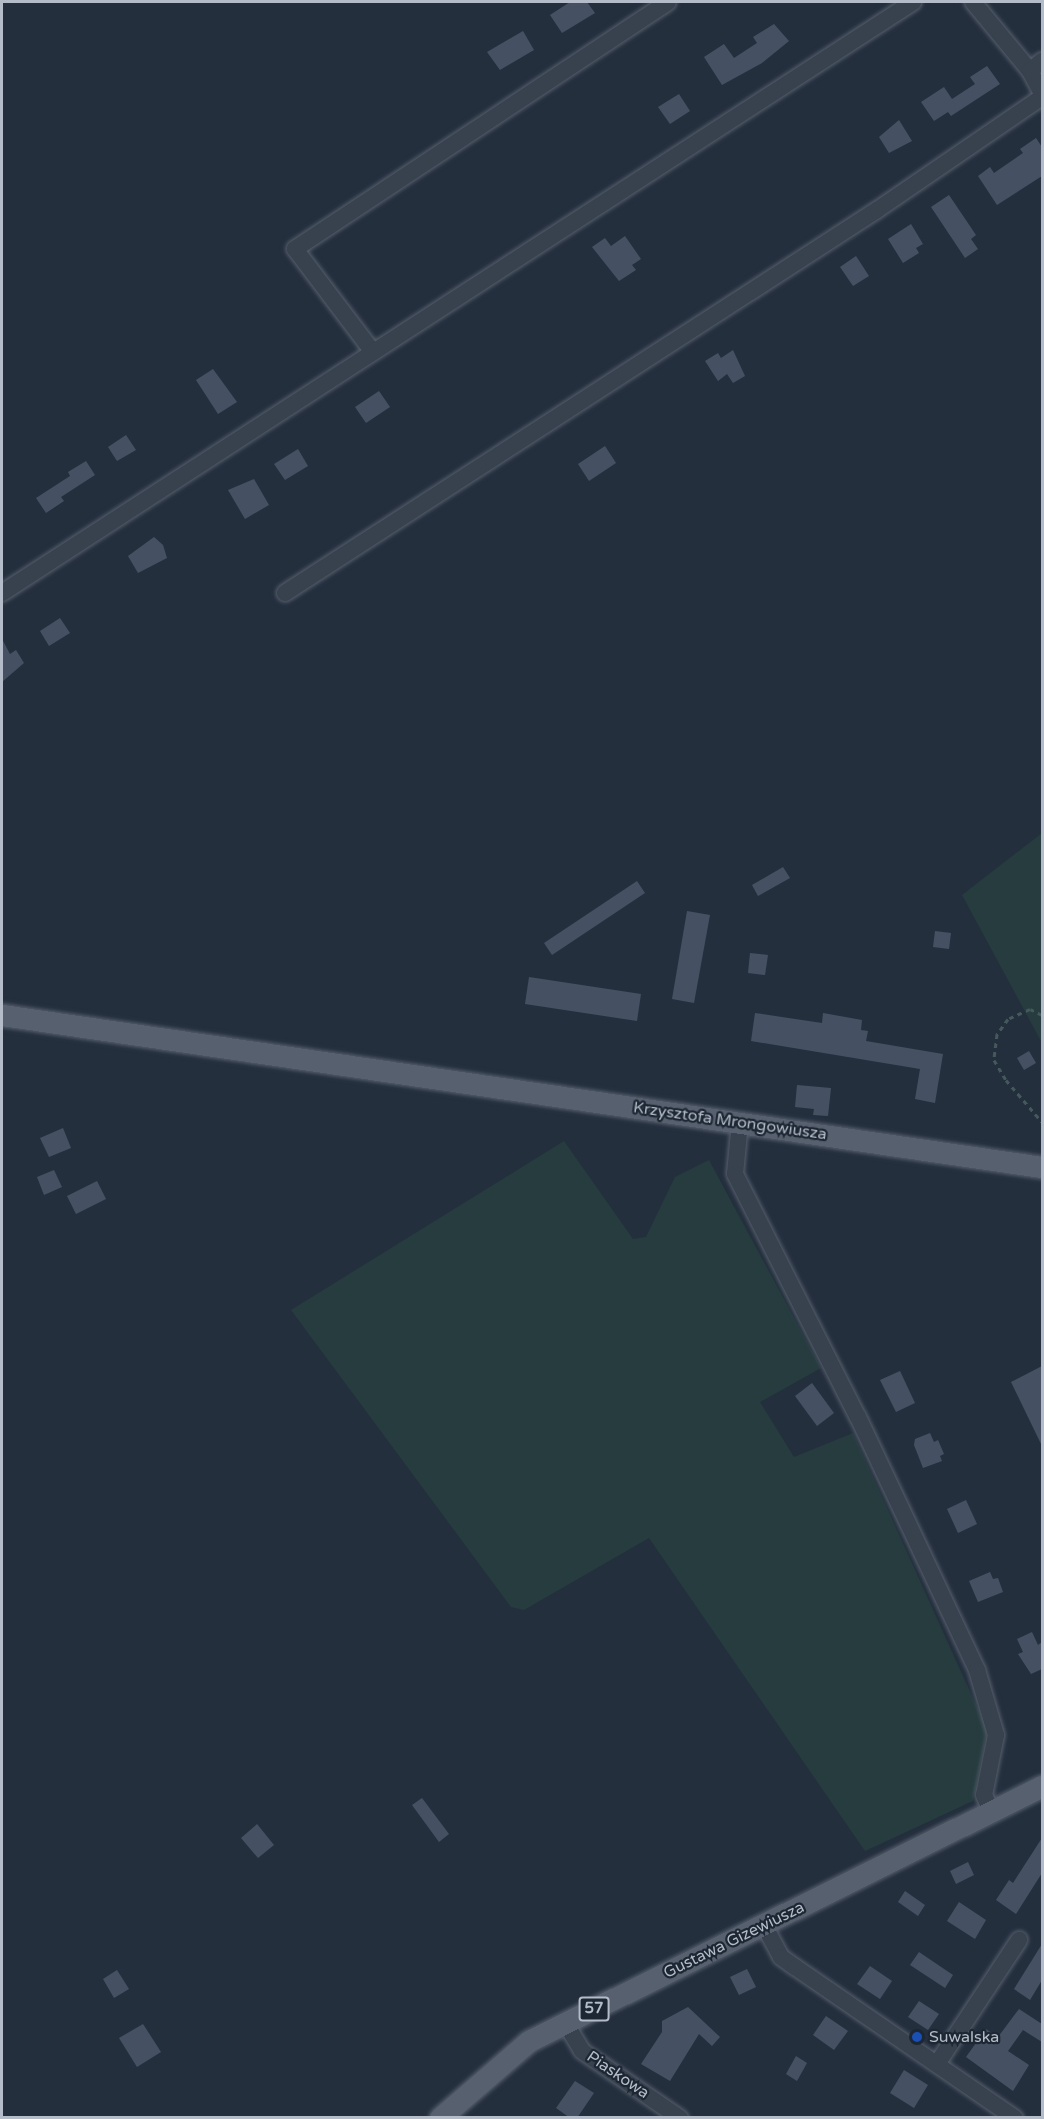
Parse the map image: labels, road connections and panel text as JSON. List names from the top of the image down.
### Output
{
  "streets": {
    "main road": ["Krzysztofa Mrongowiusza", "Gustawa Gizewiusza", "57"],
    "street": ["Piaskowa"]
  },
  "crossings": [
    ["Gustawa Gizewiusza", "Piaskowa"]
  ],
  "places": ["Suwalska"]
}
